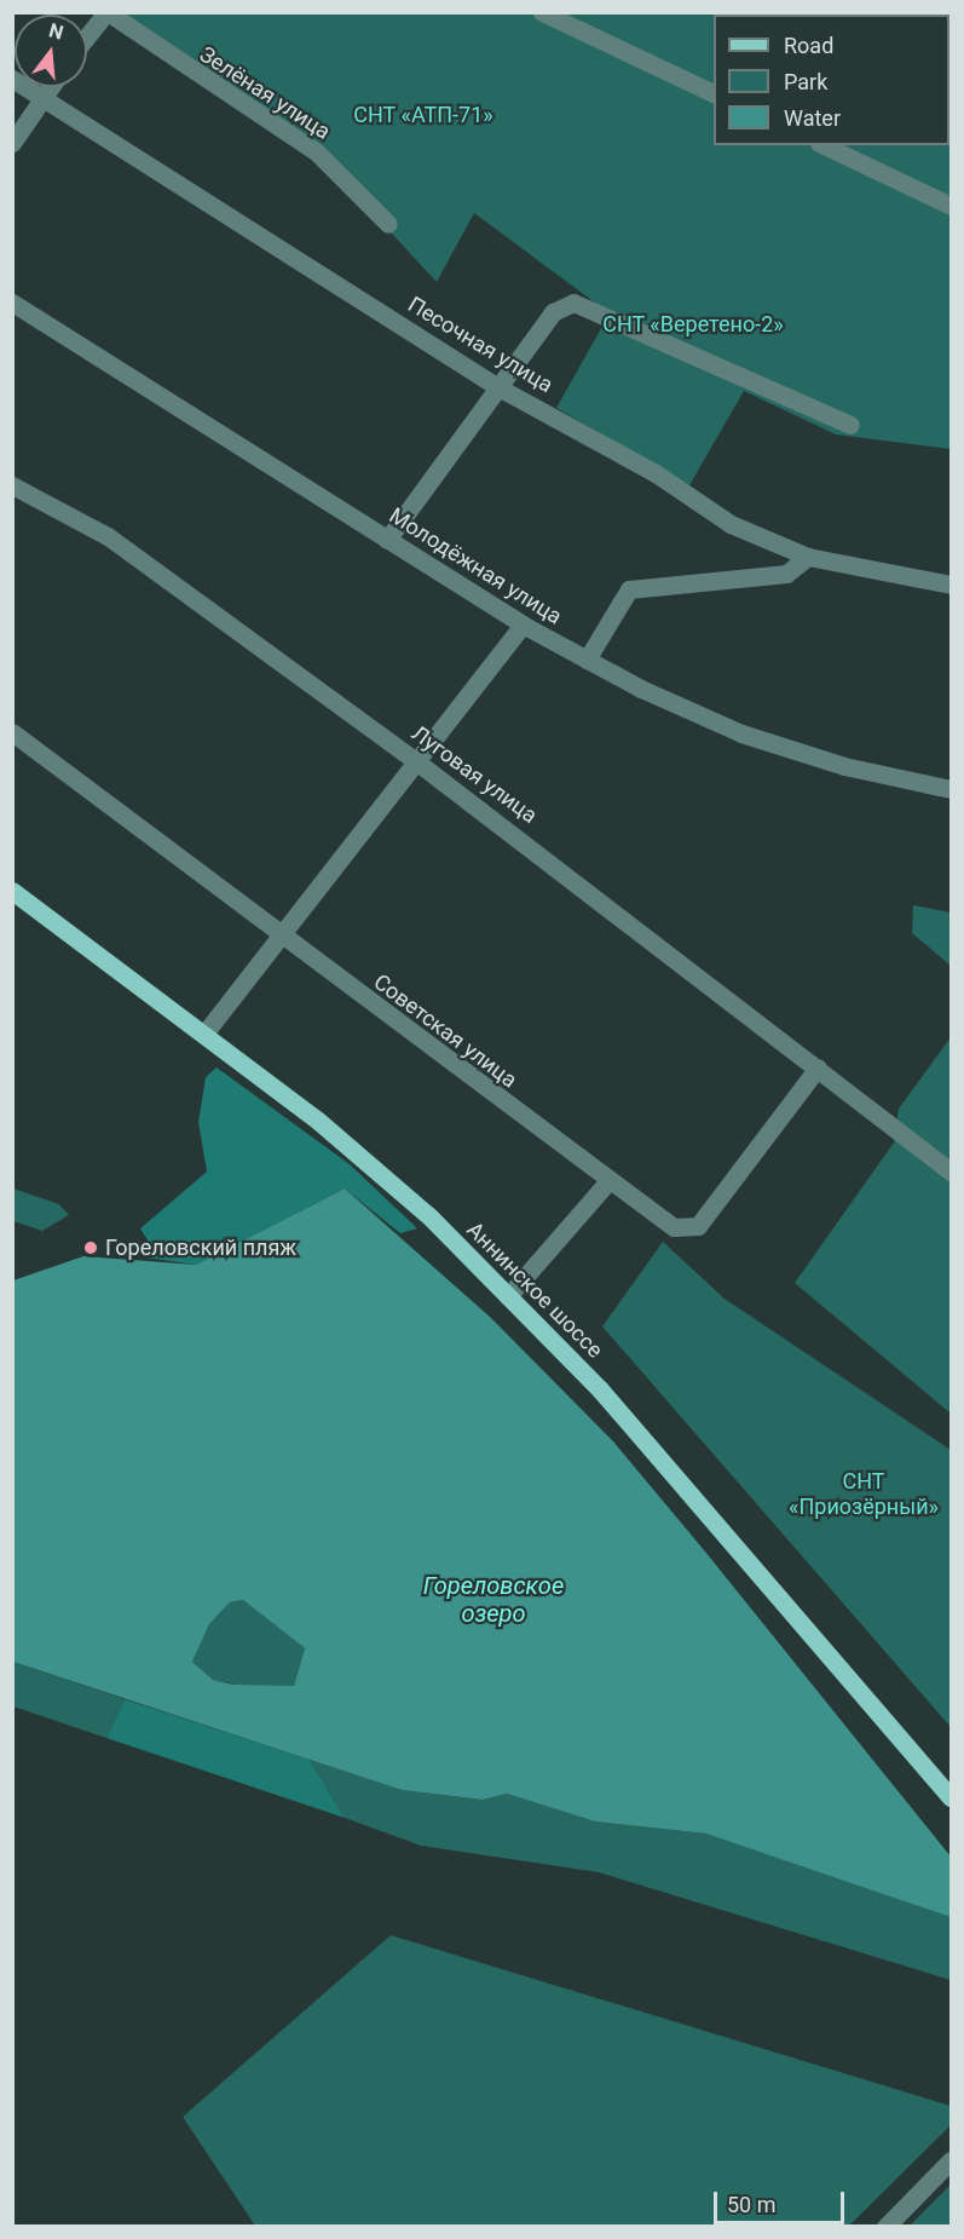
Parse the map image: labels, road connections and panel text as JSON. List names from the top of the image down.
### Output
{
  "streets": {
    "main road": ["Аннинское шоссе"],
    "street": [
      "Зелёная улица",
      "Песочная улица",
      "Молодёжная улица",
      "Луговая улица",
      "Советская улица"
    ]
  },
  "crossings": [
    ["Луговая улица", "Советская улица"]
  ],
  "water": ["Гореловское озеро"],
  "parks": ["СНТ «АТП-71»", "СНТ «Веретено-2»", "СНТ «Приозёрный»"],
  "places": ["Гореловский пляж"],
  "legend": ["Road", "Park", "Water"],
  "scale_bar": "50 m",
  "north": "top"
}
